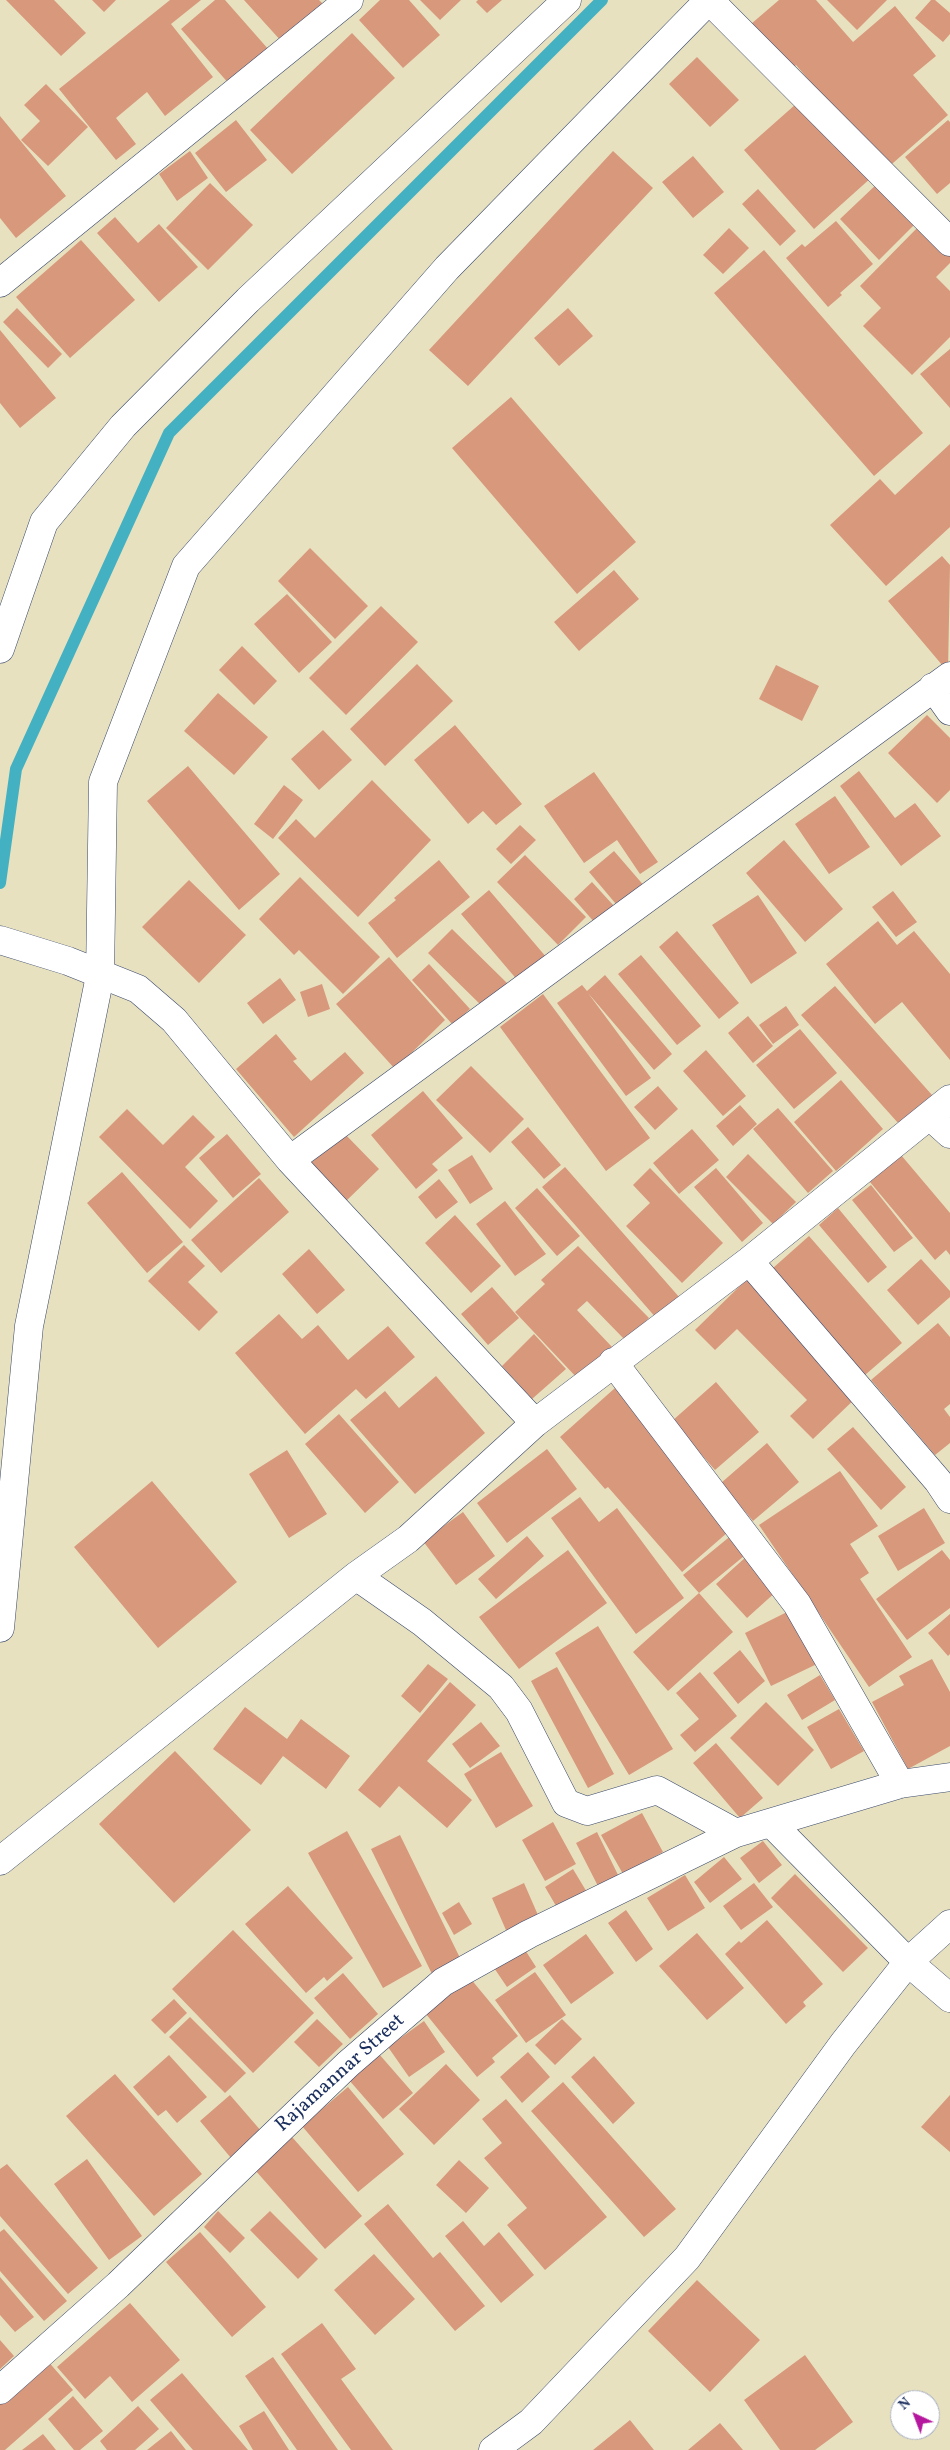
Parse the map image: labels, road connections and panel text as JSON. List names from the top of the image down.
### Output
{
  "streets": {
    "street": ["Rajamannar Street"]
  },
  "north": "top left"
}
